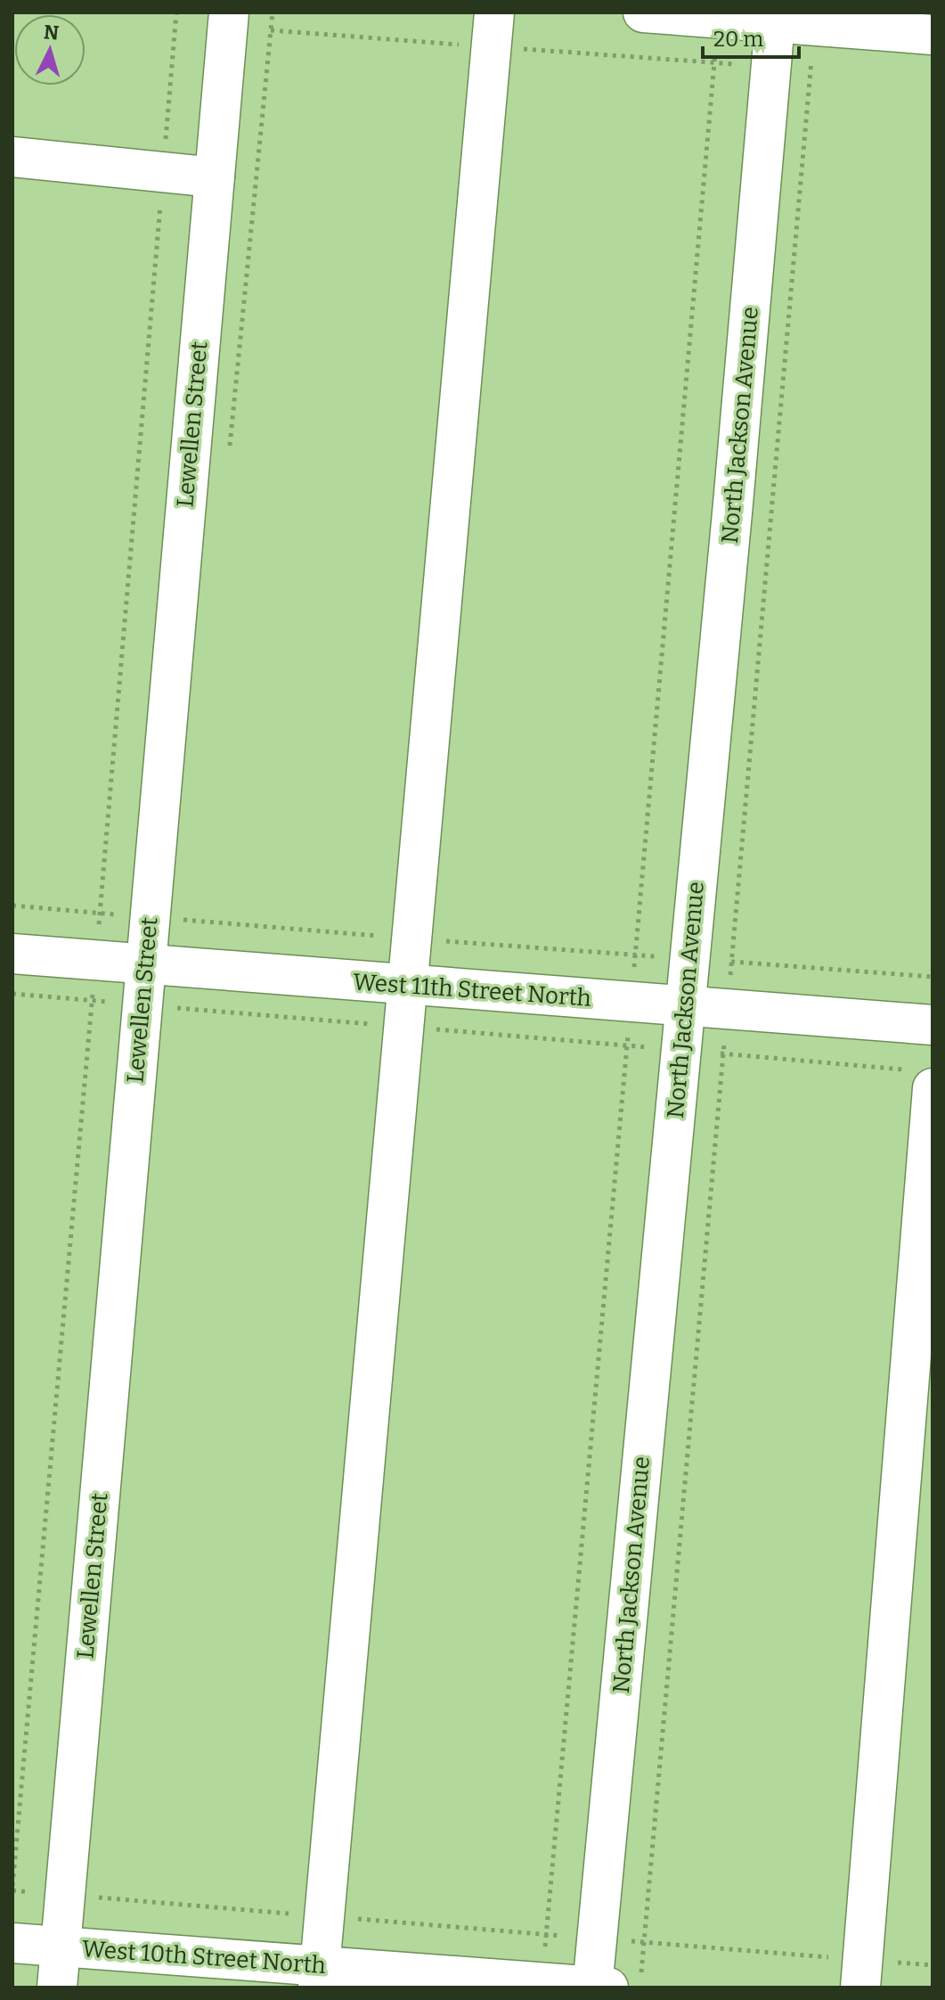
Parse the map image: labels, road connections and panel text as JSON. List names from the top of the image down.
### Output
{
  "streets": {
    "street": [
      "Lewellen Street",
      "North Jackson Avenue",
      "West 11th Street North",
      "West 10th Street North"
    ]
  },
  "crossings": [
    ["Lewellen Street", "West 11th Street North"],
    ["Lewellen Street", "West 10th Street North"],
    ["North Jackson Avenue", "West 11th Street North"],
    ["North Jackson Avenue", "West 10th Street North"]
  ],
  "scale_bar": "20 m",
  "north": "top"
}
